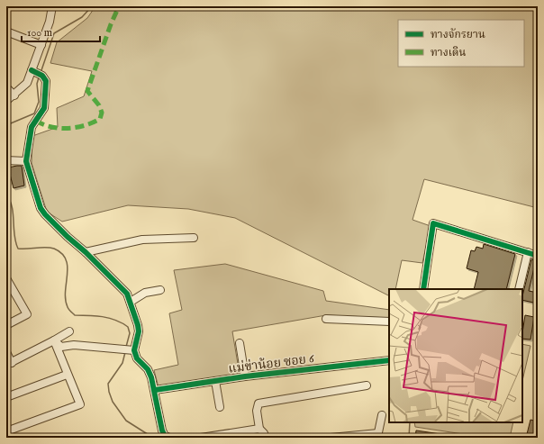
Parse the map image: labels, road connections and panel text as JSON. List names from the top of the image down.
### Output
{
  "streets": {
    "street": ["แม่ข่าน้อย ซอย 6"]
  },
  "legend": ["ทางจักรยาน", "ทางเดิน"],
  "scale_bar": "100 m"
}
